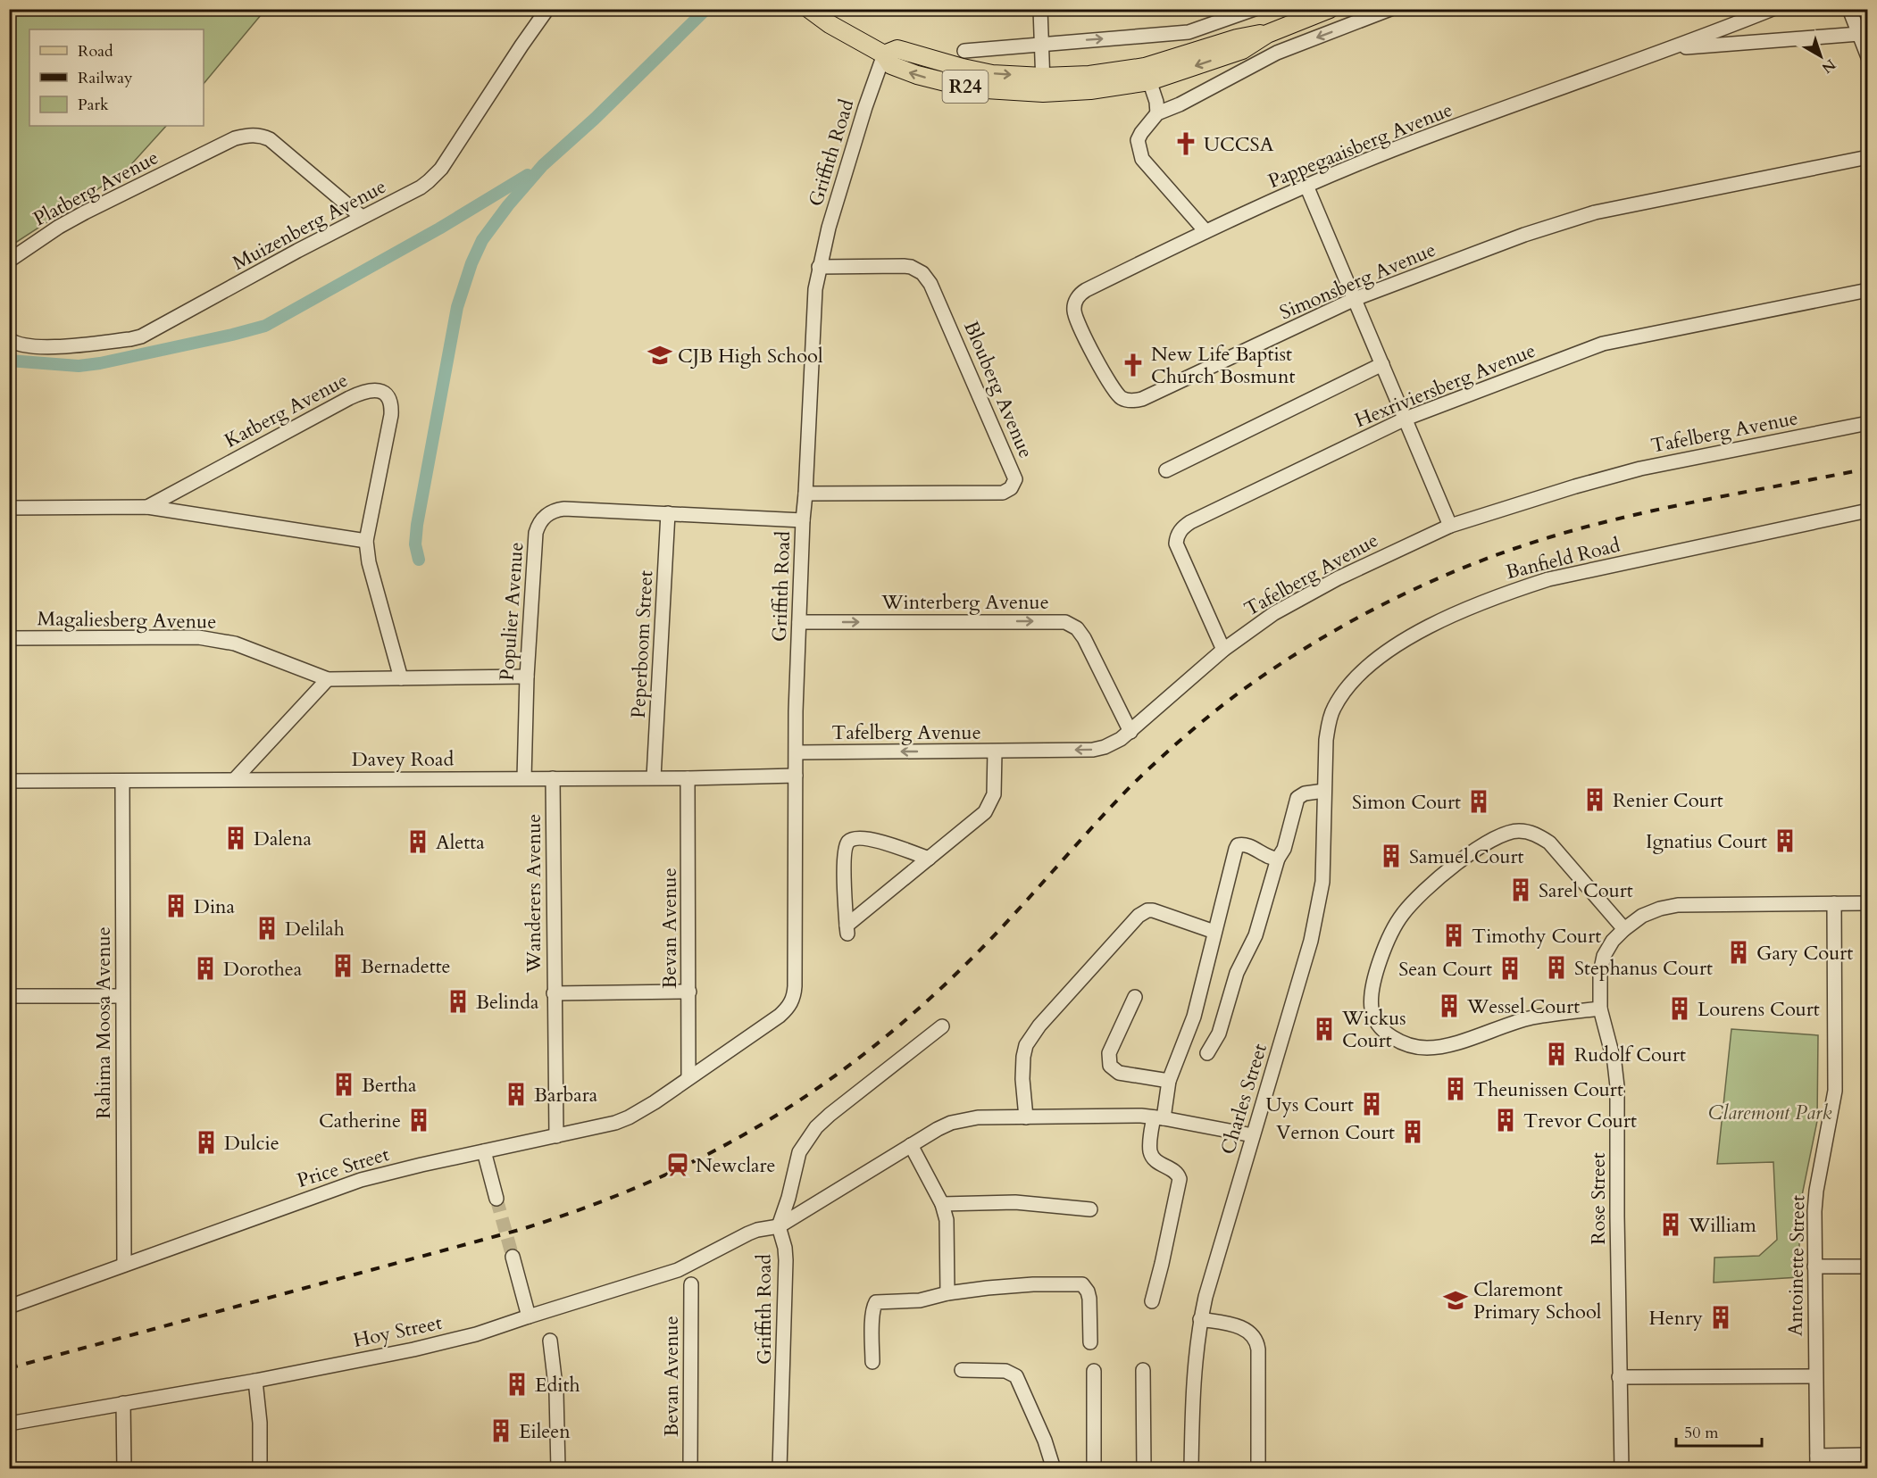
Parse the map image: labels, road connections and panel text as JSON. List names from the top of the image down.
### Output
{
  "streets": {
    "main road": ["R24"],
    "street": [
      "Pappegaaisberg Avenue",
      "Griffith Road",
      "Platberg Avenue",
      "Muizenberg Avenue",
      "Simonsberg Avenue",
      "Hexriviersberg Avenue",
      "Blouberg Avenue",
      "Katberg Avenue",
      "Tafelberg Avenue",
      "Banfield Road",
      "Winterberg Avenue",
      "Populier Avenue",
      "Magaliesberg Avenue",
      "Peperboom Street",
      "Davey Road",
      "Wanderers Avenue",
      "Bevan Avenue",
      "Rahima Moosa Avenue",
      "Charles Street",
      "Price Street",
      "Rose Street",
      "Antoinette Street",
      "Hoy Street"
    ]
  },
  "crossings": [
    ["R24", "Griffith Road"],
    ["Pappegaaisberg Avenue", "Simonsberg Avenue"],
    ["Griffith Road", "Blouberg Avenue"],
    ["Griffith Road", "Tafelberg Avenue"],
    ["Griffith Road", "Winterberg Avenue"],
    ["Griffith Road", "Populier Avenue"],
    ["Griffith Road", "Davey Road"],
    ["Griffith Road", "Bevan Avenue"],
    ["Griffith Road", "Price Street"],
    ["Griffith Road", "Hoy Street"],
    ["Platberg Avenue", "Muizenberg Avenue"],
    ["Hexriviersberg Avenue", "Tafelberg Avenue"],
    ["Katberg Avenue", "Magaliesberg Avenue"],
    ["Tafelberg Avenue", "Winterberg Avenue"],
    ["Banfield Road", "Charles Street"],
    ["Populier Avenue", "Magaliesberg Avenue"],
    ["Populier Avenue", "Peperboom Street"],
    ["Populier Avenue", "Davey Road"],
    ["Peperboom Street", "Davey Road"],
    ["Davey Road", "Wanderers Avenue"],
    ["Davey Road", "Bevan Avenue"],
    ["Davey Road", "Rahima Moosa Avenue"],
    ["Wanderers Avenue", "Price Street"],
    ["Bevan Avenue", "Price Street"],
    ["Rahima Moosa Avenue", "Price Street"],
    ["Charles Street", "Hoy Street"],
    ["Rose Street", "Antoinette Street"]
  ],
  "one_way": ["Winterberg Avenue"],
  "parks": ["Claremont Park"],
  "places": {
    "church": ["UCCSA", "New Life Baptist Church Bosmunt"],
    "school or university": ["CJB High School", "Claremont Primary School"],
    "building": [
      "Renier Court",
      "Simon Court",
      "Dalena",
      "Ignatius Court",
      "Aletta",
      "Samuel Court",
      "Sarel Court",
      "Dina",
      "Delilah",
      "Timothy Court",
      "Gary Court",
      "Bernadette",
      "Stephanus Court",
      "Dorothea",
      "Sean Court",
      "Belinda",
      "Wessel Court",
      "Lourens Court",
      "Wickus Court",
      "Rudolf Court",
      "Bertha",
      "Theunissen Court",
      "Barbara",
      "Uys Court",
      "Catherine",
      "Trevor Court",
      "Vernon Court",
      "Dulcie",
      "William",
      "Henry",
      "Edith",
      "Eileen"
    ],
    "station": ["Newclare"]
  },
  "legend": ["Road", "Railway", "Park"],
  "scale_bar": "50 m",
  "north": "bottom right"
}
